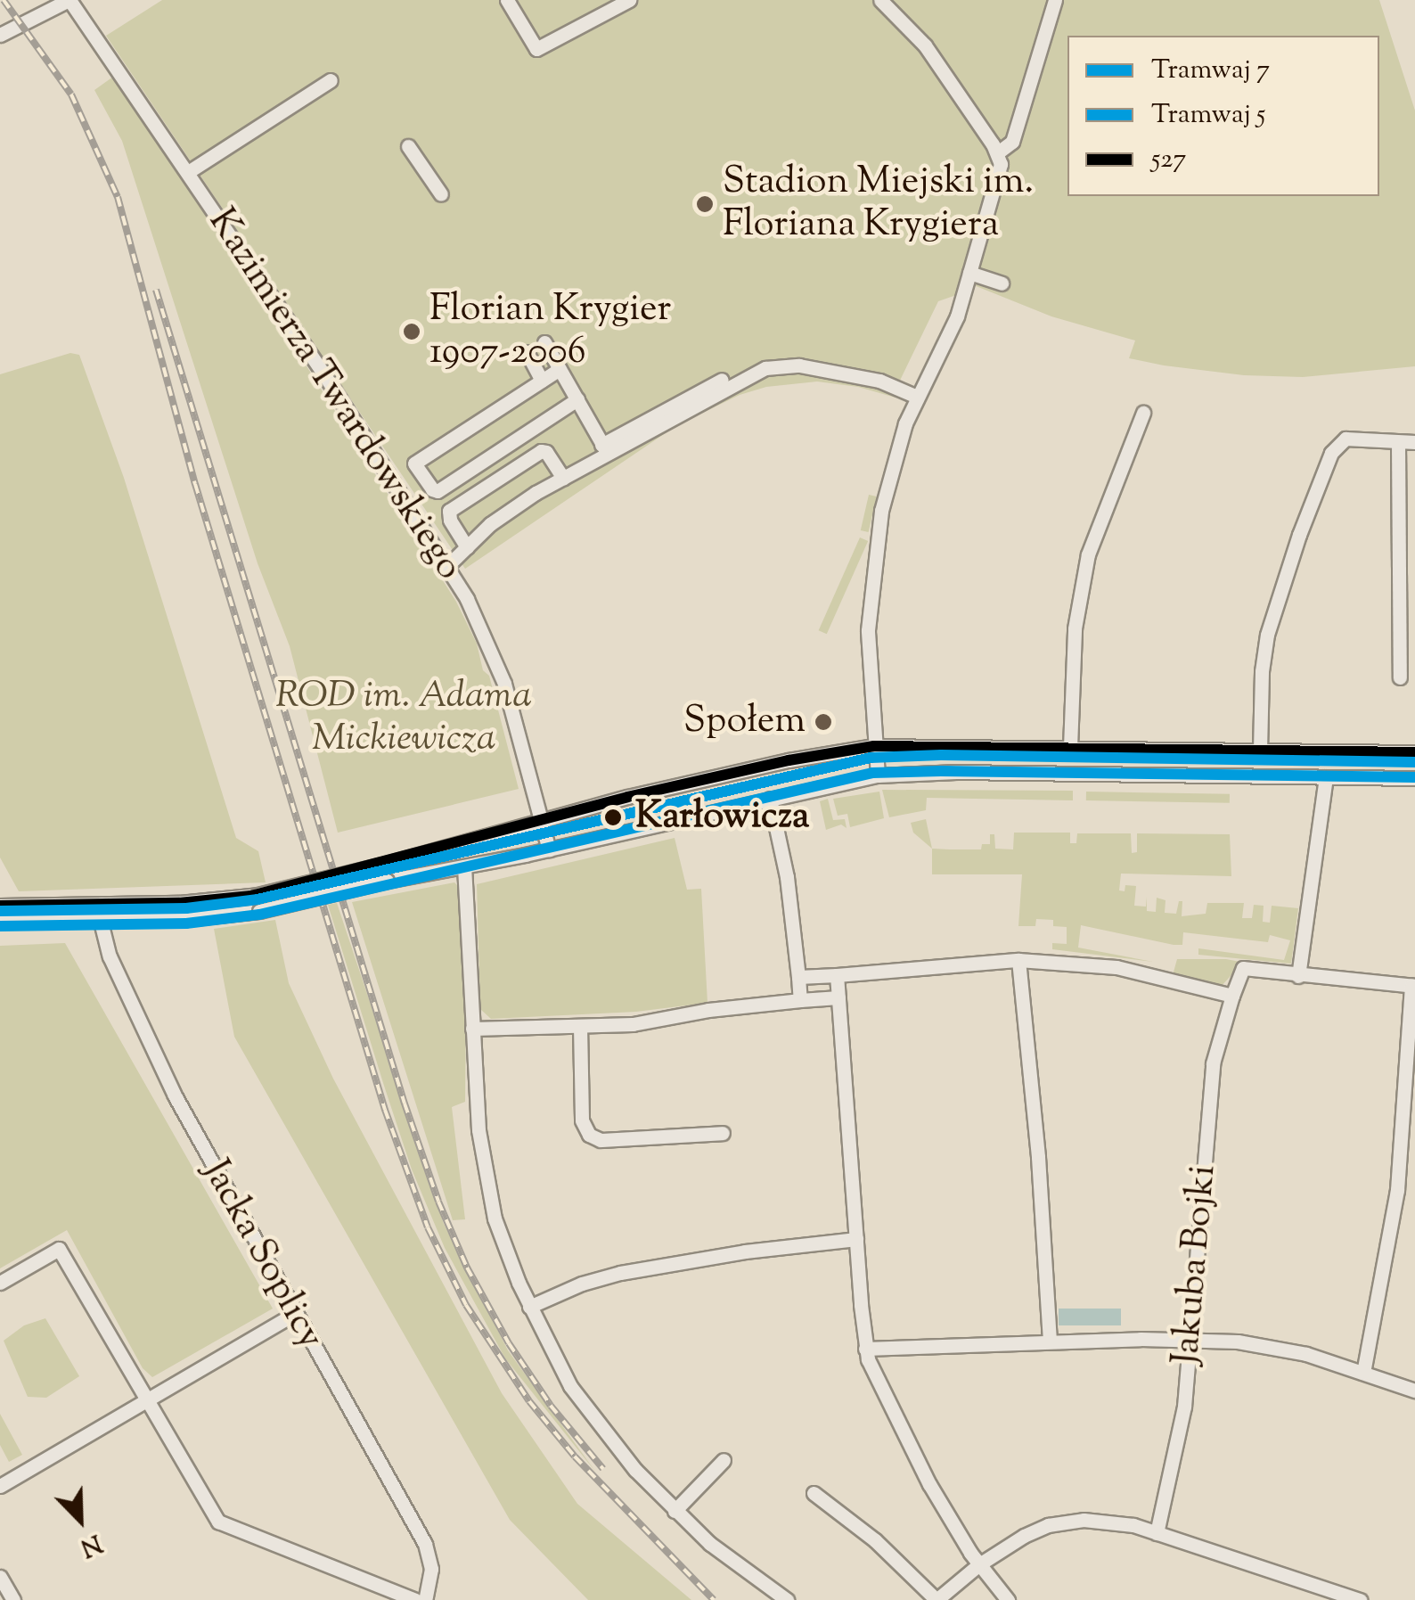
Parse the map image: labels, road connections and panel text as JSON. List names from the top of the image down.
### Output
{
  "streets": {
    "street": ["Kazimierza Twardowskiego", "Jacka Soplicy", "Jakuba Bojki"]
  },
  "parks": ["ROD im. Adama Mickiewicza"],
  "places": [
    "Stadion Miejski im. Floriana Krygiera",
    "Florian Krygier 1907-2006",
    "Społem",
    "Karłowicza"
  ],
  "lines": ["transit line 527", "tram line 7", "tram line 5"],
  "legend": ["Tramwaj 7", "Tramwaj 5", "527"],
  "north": "bottom right"
}
